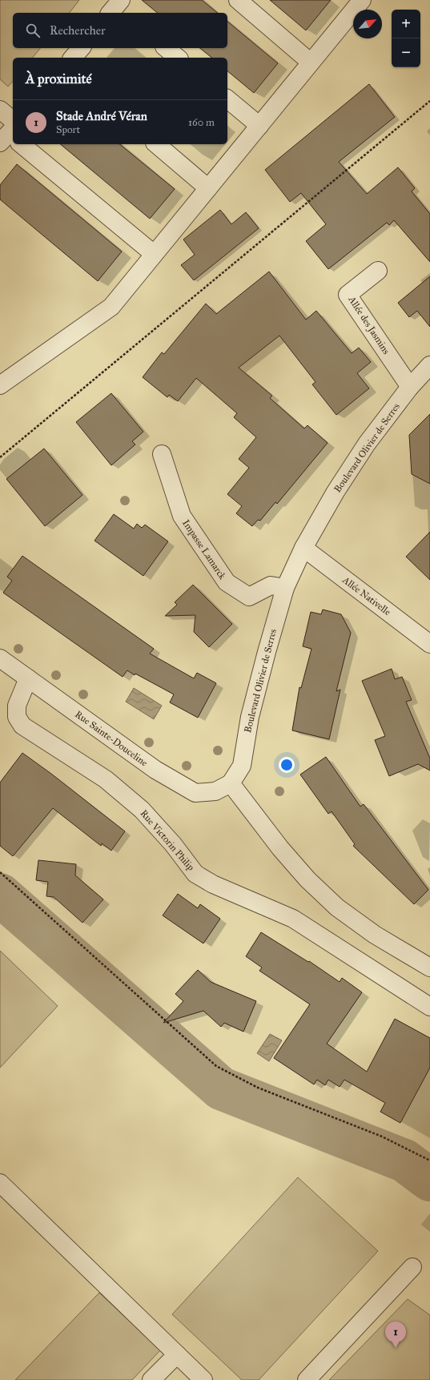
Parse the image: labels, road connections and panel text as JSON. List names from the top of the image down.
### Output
{
  "streets": {
    "street": [
      "Allée des Jasmins",
      "Boulevard Olivier de Serres",
      "Impasse Lamarck",
      "Allée Nativelle",
      "Rue Sainte-Douceline",
      "Rue Victorin Philip"
    ]
  },
  "crossings": [
    ["Allée des Jasmins", "Boulevard Olivier de Serres"],
    ["Boulevard Olivier de Serres", "Impasse Lamarck"],
    ["Boulevard Olivier de Serres", "Allée Nativelle"],
    ["Boulevard Olivier de Serres", "Rue Sainte-Douceline"],
    ["Rue Sainte-Douceline", "Rue Victorin Philip"]
  ],
  "north": "top right",
  "page": {
    "map_buttons": ["+", "−"],
    "search": "Rechercher",
    "heading": "À proximité",
    "list": [
      {
        "mark": "1",
        "name": "Stade André Véran",
        "note": "Sport",
        "value": "160 m"
      }
    ],
    "pins": "1"
  }
}
